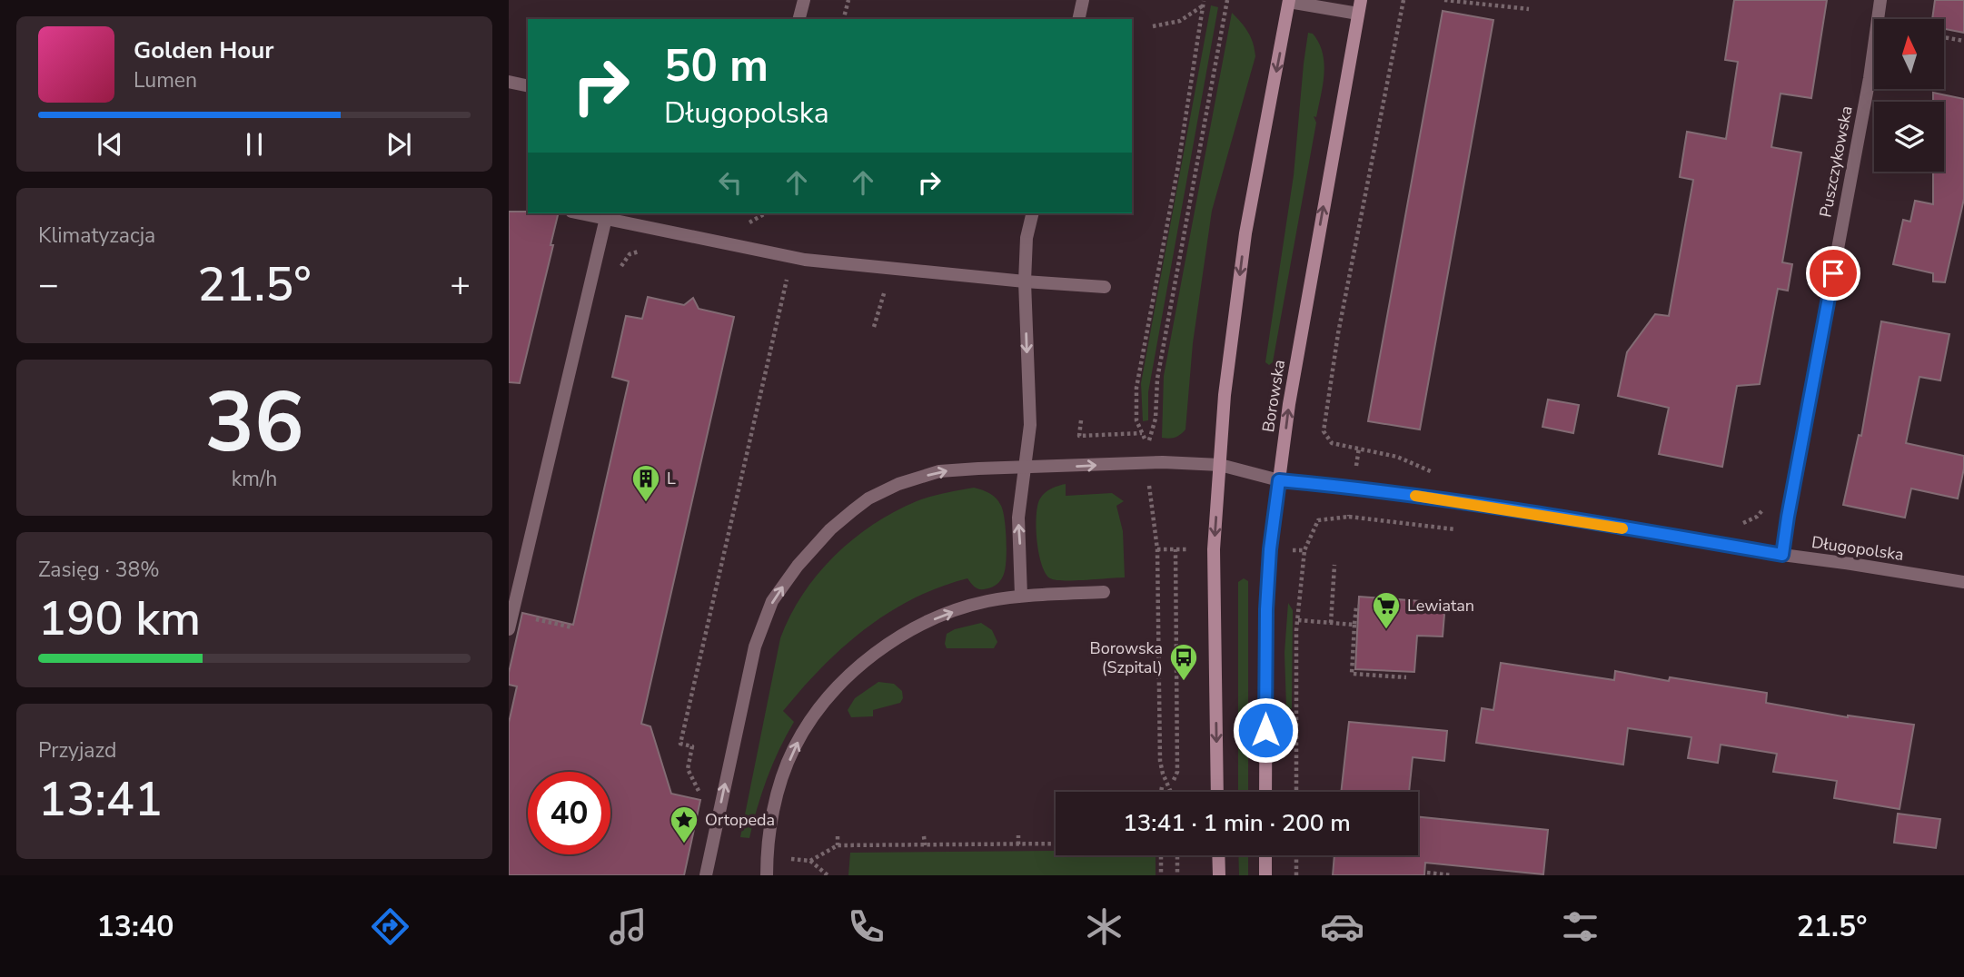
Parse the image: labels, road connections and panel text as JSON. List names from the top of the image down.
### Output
{
  "streets": {
    "street": ["Puszczykowska", "Borowska", "Długopolska"]
  },
  "crossings": [
    ["Puszczykowska", "Długopolska"],
    ["Borowska", "Długopolska"]
  ],
  "places": {
    "building": ["L"],
    "supermarket": ["Lewiatan"],
    "bus stop": ["Borowska (Szpital)"],
    "place": ["Ortopeda"]
  },
  "north": "top",
  "page": {
    "turn": ["50 m", "Długopolska"],
    "song": ["Golden Hour", "Lumen"],
    "tile": [
      "Klimatyzacja",
      ["36", "km/h"],
      ["Zasięg · 38%", "190 km"],
      ["Przyjazd", "13:41"]
    ],
    "heat": ["−", "21.5°", "+"],
    "limit": "40",
    "trip": "13:41 · 1 min · 200 m",
    "tabs": ["13:40", "21.5°"]
  }
}
